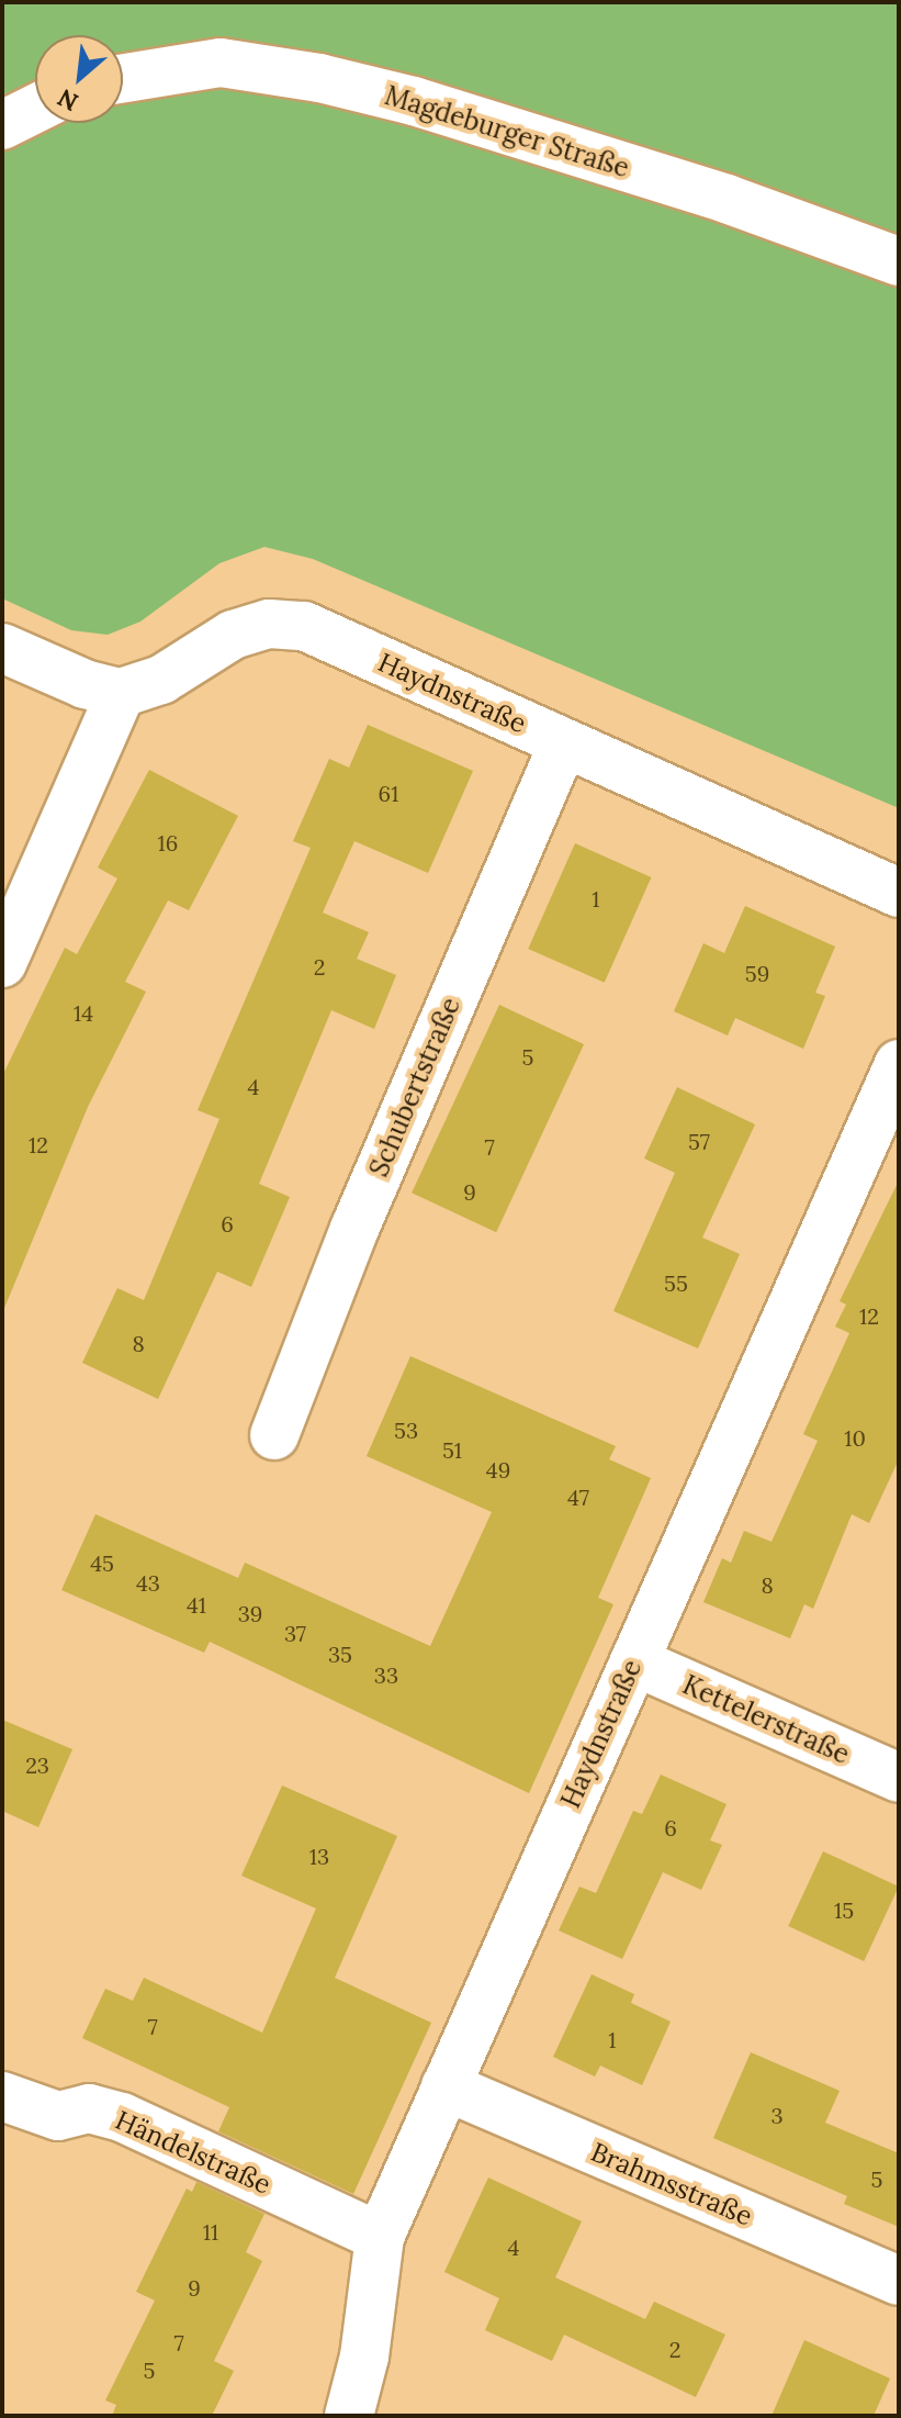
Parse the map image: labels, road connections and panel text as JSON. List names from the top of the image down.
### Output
{
  "streets": {
    "street": [
      "Magdeburger Straße",
      "Haydnstraße",
      "Schubertstraße",
      "Kettelerstraße",
      "Händelstraße",
      "Brahmsstraße"
    ]
  },
  "crossings": [
    ["Haydnstraße", "Schubertstraße"],
    ["Haydnstraße", "Kettelerstraße"],
    ["Haydnstraße", "Händelstraße"],
    ["Haydnstraße", "Brahmsstraße"]
  ],
  "house_numbers": [
    "61",
    "16",
    "1",
    "2",
    "59",
    "14",
    "5",
    "4",
    "57",
    "12",
    "7",
    "9",
    "6",
    "55",
    "12",
    "8",
    "53",
    "10",
    "51",
    "49",
    "47",
    "45",
    "43",
    "8",
    "41",
    "39",
    "37",
    "35",
    "33",
    "23",
    "6",
    "13",
    "15",
    "7",
    "1",
    "3",
    "5",
    "11",
    "4",
    "9",
    "7",
    "2",
    "5"
  ],
  "north": "bottom left"
}
